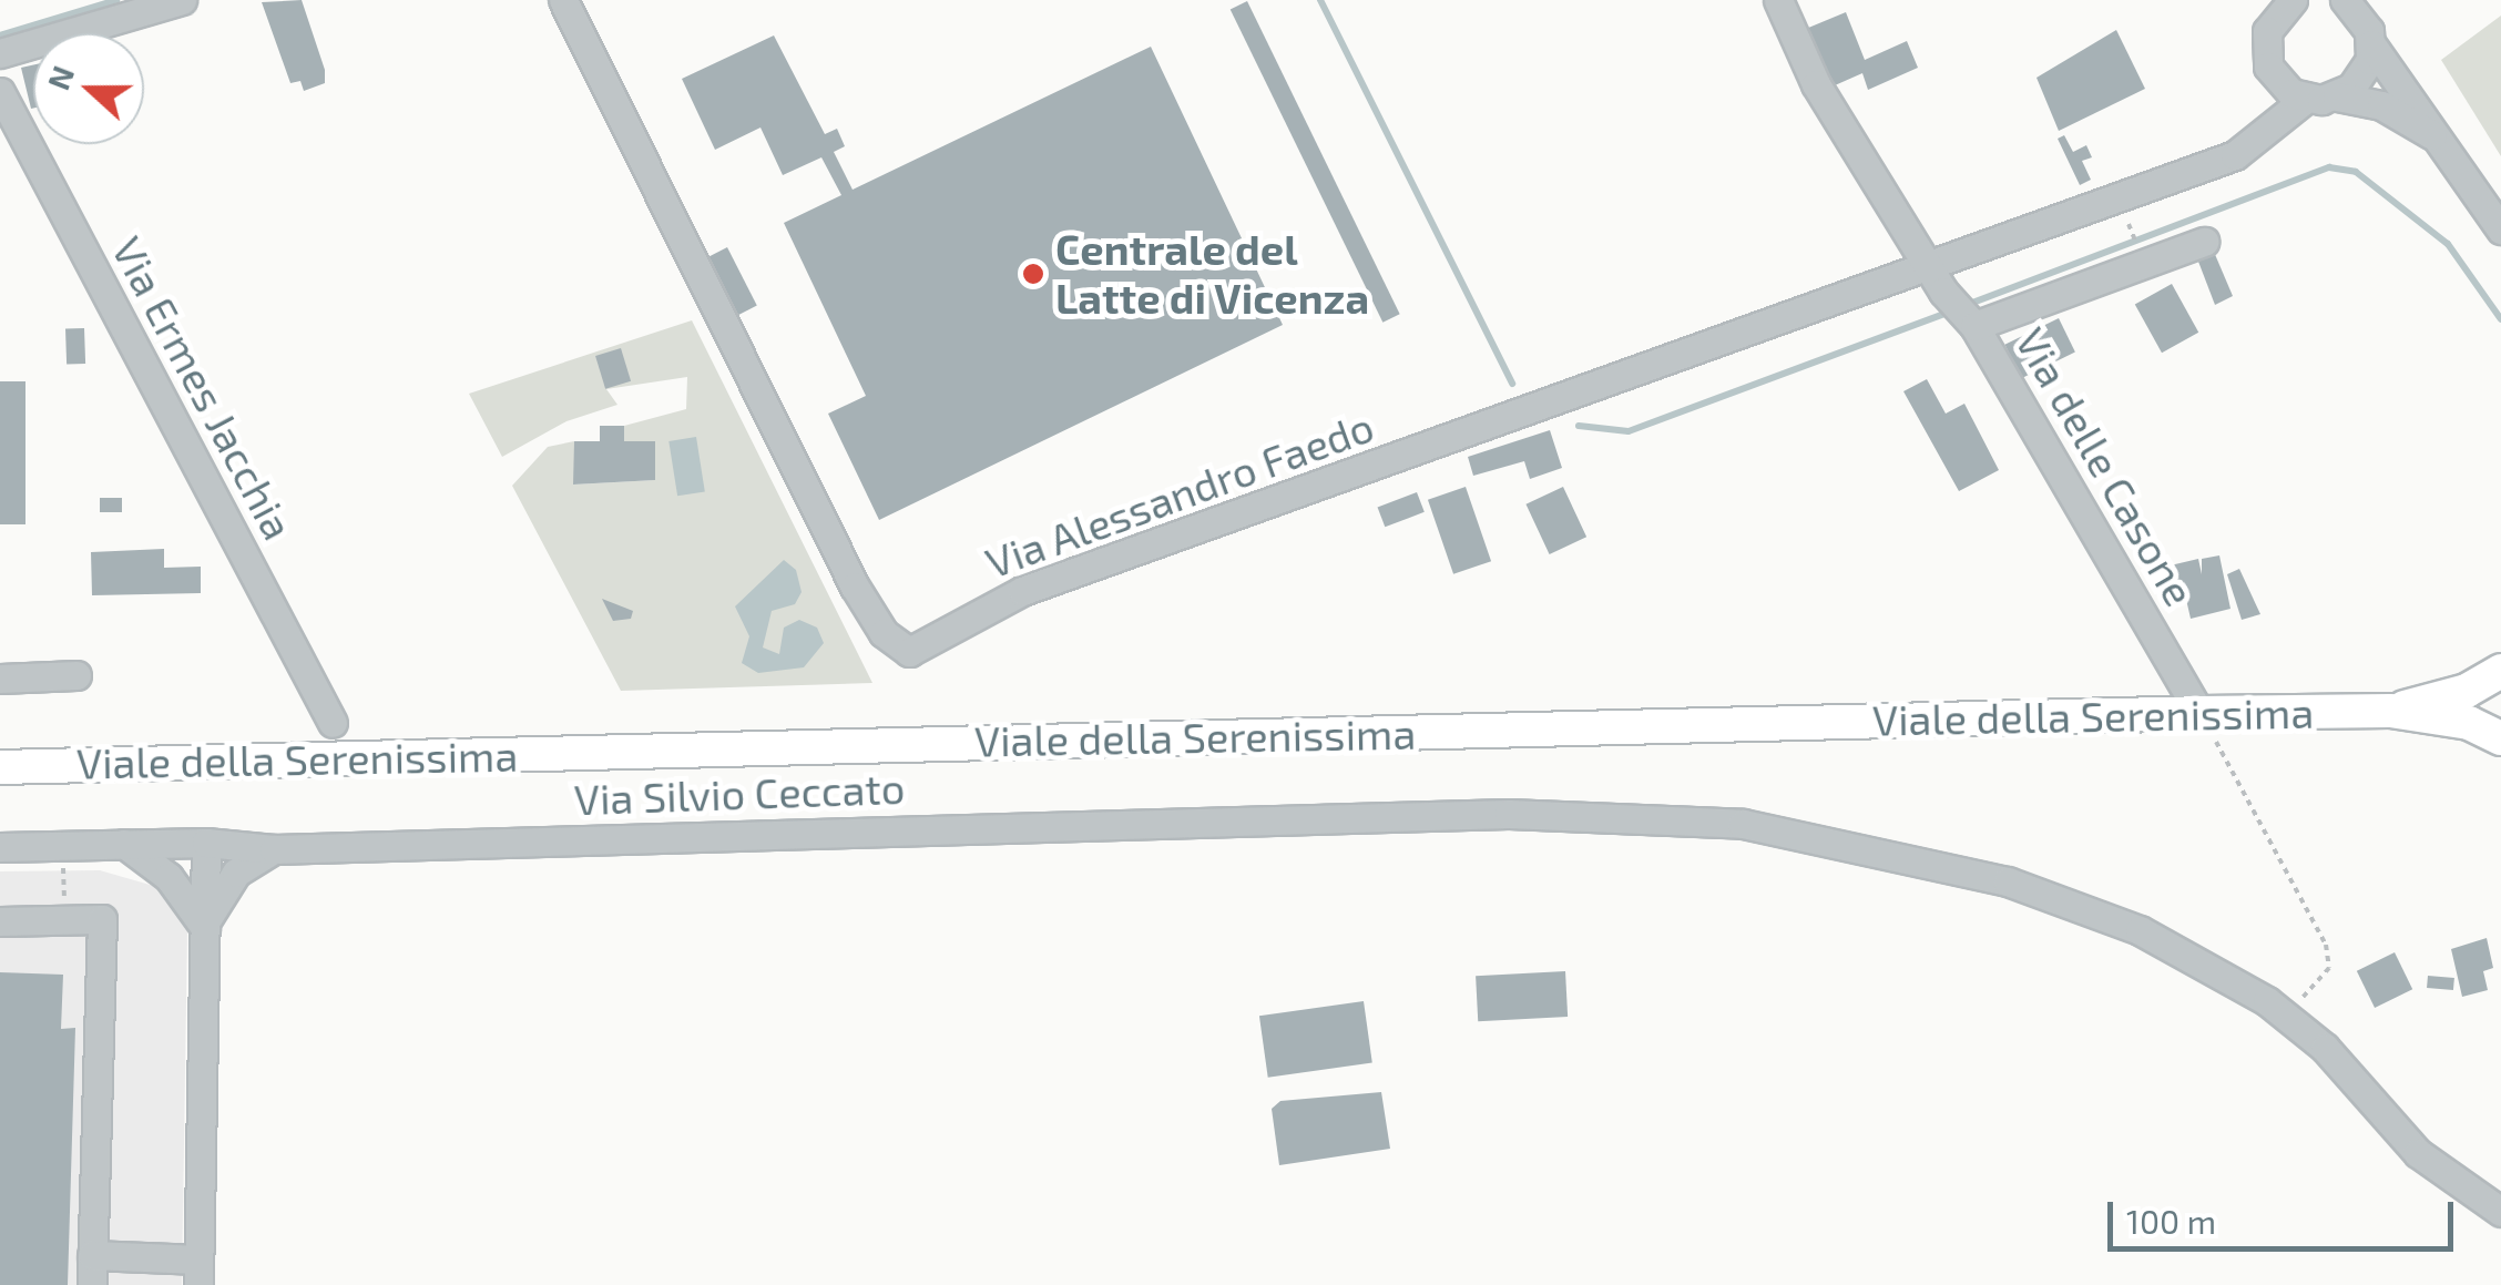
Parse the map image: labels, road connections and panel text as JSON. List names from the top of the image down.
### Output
{
  "streets": {
    "main road": ["Viale della Serenissima"],
    "street": [
      "Via Ermes Jacchia",
      "Via delle Casone",
      "Via Alessandro Faedo",
      "Via Silvio Ceccato"
    ]
  },
  "crossings": [
    ["Via delle Casone", "Via Alessandro Faedo"],
    ["Via delle Casone", "Viale della Serenissima"]
  ],
  "places": ["Centrale del Latte di Vicenza"],
  "scale_bar": "100 m",
  "north": "left"
}
